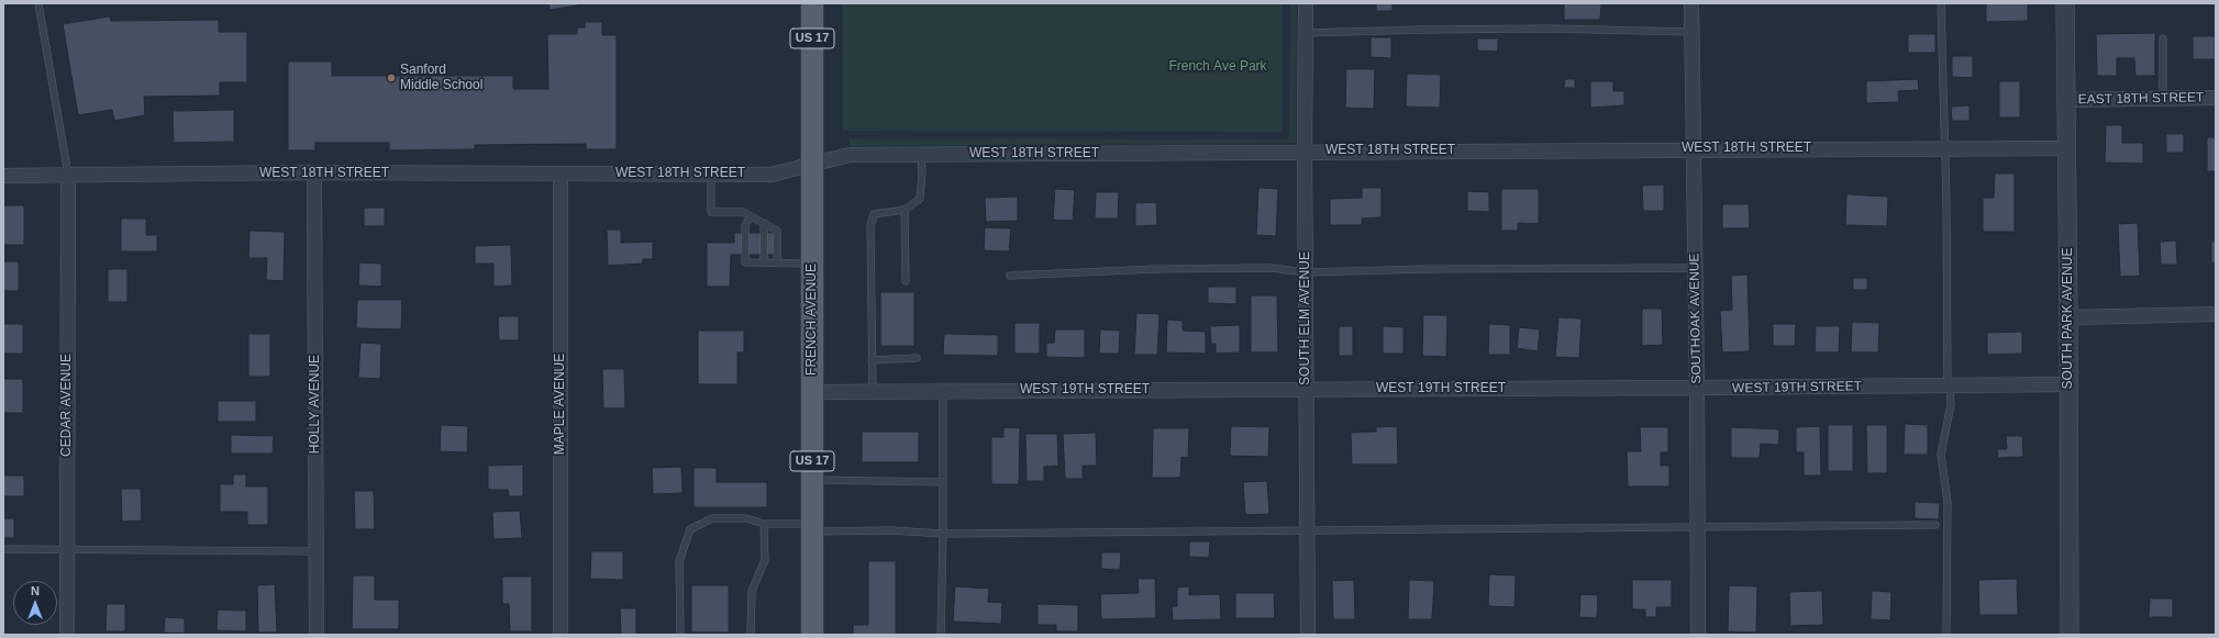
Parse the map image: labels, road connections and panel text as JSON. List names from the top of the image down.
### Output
{
  "streets": {
    "main road": ["US 17", "FRENCH AVENUE"],
    "street": [
      "EAST 18TH STREET",
      "WEST 18TH STREET",
      "SOUTH ELM AVENUE",
      "SOUTHOAK AVENUE",
      "SOUTH PARK AVENUE",
      "WEST 19TH STREET",
      "HOLLY AVENUE",
      "MAPLE AVENUE",
      "CEDAR AVENUE"
    ]
  },
  "crossings": [
    ["EAST 18TH STREET", "SOUTH PARK AVENUE"],
    ["WEST 18TH STREET", "SOUTH ELM AVENUE"],
    ["WEST 18TH STREET", "SOUTHOAK AVENUE"],
    ["WEST 18TH STREET", "SOUTH PARK AVENUE"],
    ["WEST 18TH STREET", "FRENCH AVENUE"],
    ["WEST 18TH STREET", "HOLLY AVENUE"],
    ["WEST 18TH STREET", "MAPLE AVENUE"],
    ["WEST 18TH STREET", "CEDAR AVENUE"],
    ["SOUTH ELM AVENUE", "WEST 19TH STREET"],
    ["SOUTHOAK AVENUE", "WEST 19TH STREET"],
    ["SOUTH PARK AVENUE", "WEST 19TH STREET"],
    ["FRENCH AVENUE", "WEST 19TH STREET"]
  ],
  "parks": ["French Ave Park"],
  "places": ["Sanford Middle School"],
  "north": "top"
}
